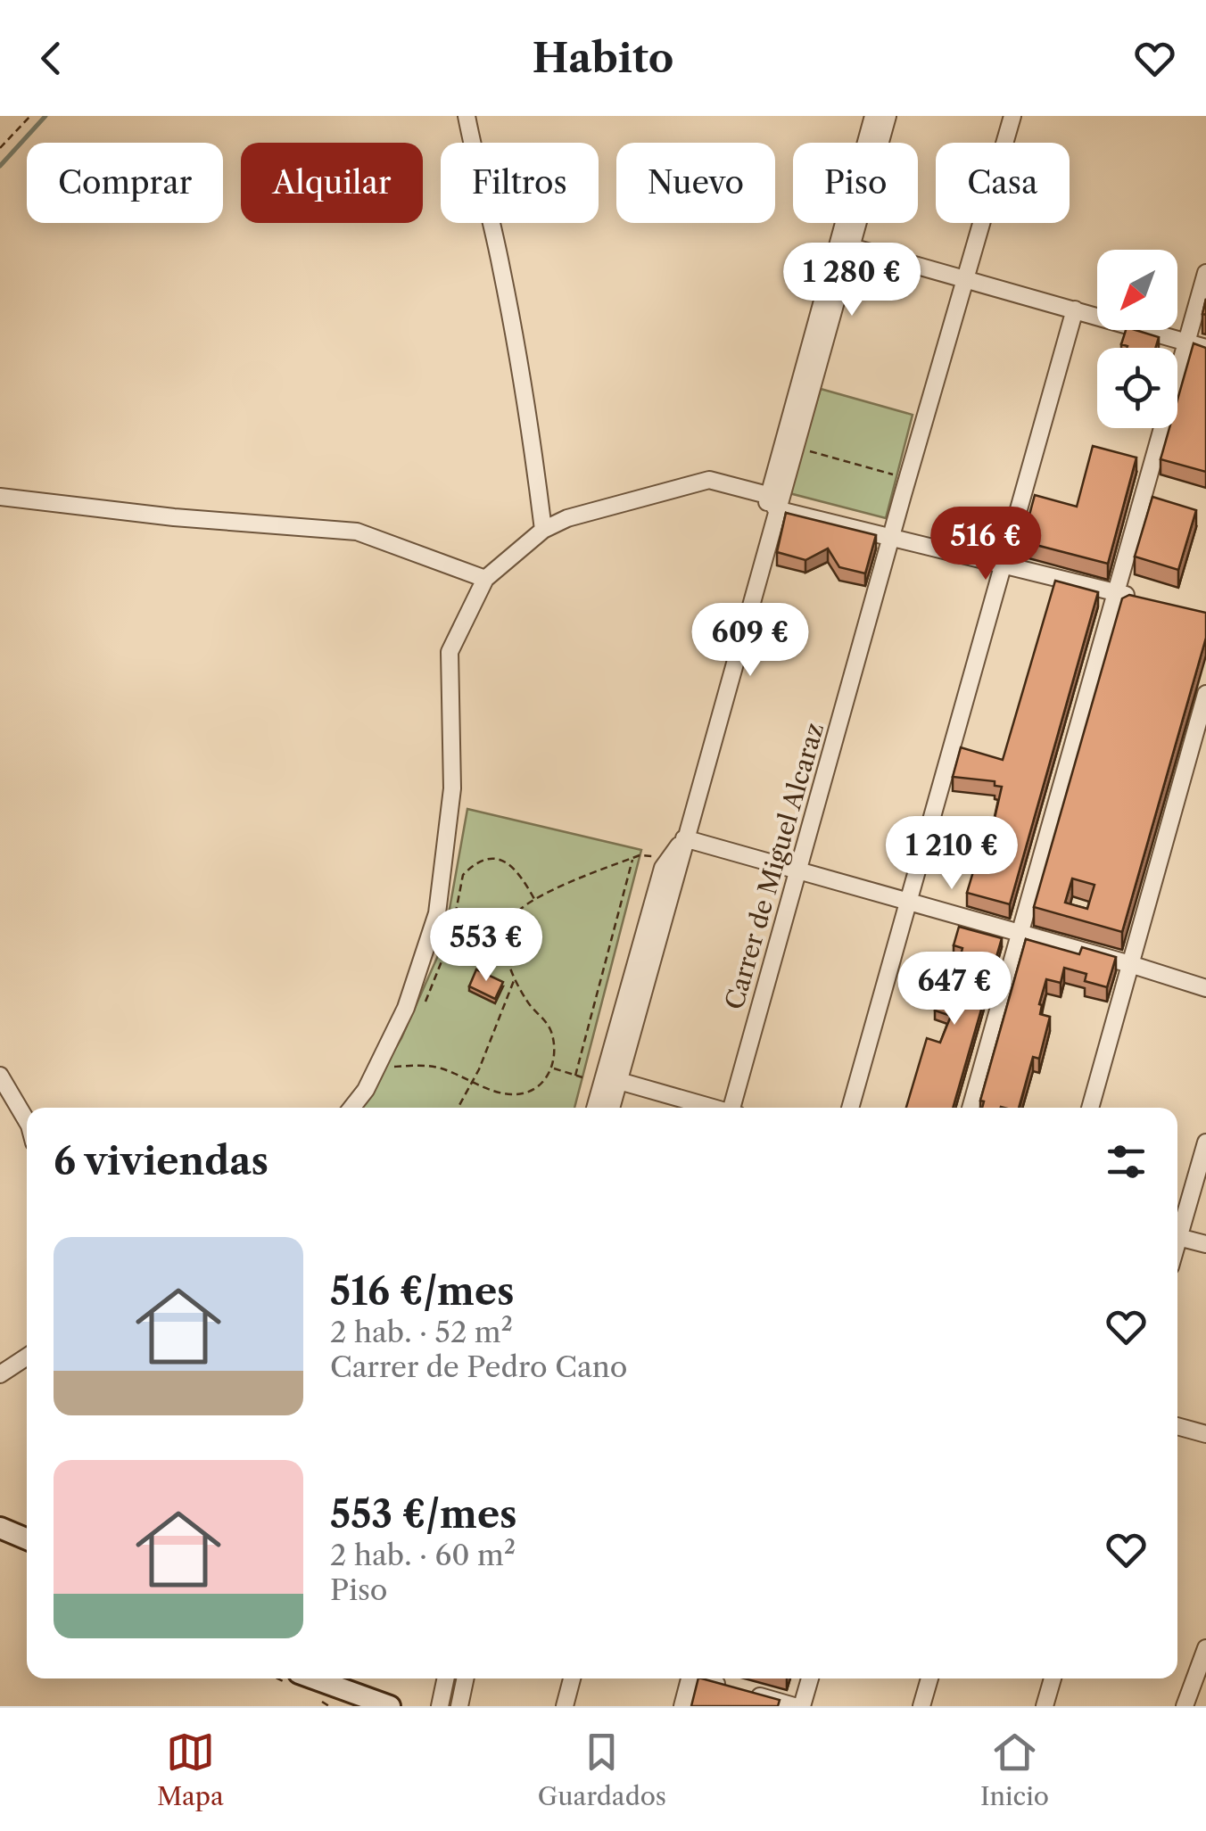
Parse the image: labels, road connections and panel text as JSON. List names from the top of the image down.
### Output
{
  "streets": {
    "street": ["Carrer de Miguel Alcaraz"]
  },
  "north": "bottom left",
  "page": {
    "header": "Habito",
    "chip": [
      "Comprar",
      "Alquilar",
      "Filtros",
      "Nuevo",
      "Piso",
      "Casa"
    ],
    "price": [
      "1 280 €",
      "516 €",
      "609 €",
      "1 210 €",
      "553 €",
      "647 €"
    ],
    "heading": "6 viviendas",
    "list": [
      {
        "name": "516 €/mes",
        "note": "2 hab. · 52 m² · Carrer de Pedro Cano"
      },
      {
        "name": "553 €/mes",
        "note": "2 hab. · 60 m² · Piso"
      }
    ],
    "tabs": ["Mapa", "Guardados", "Inicio"]
  }
}
